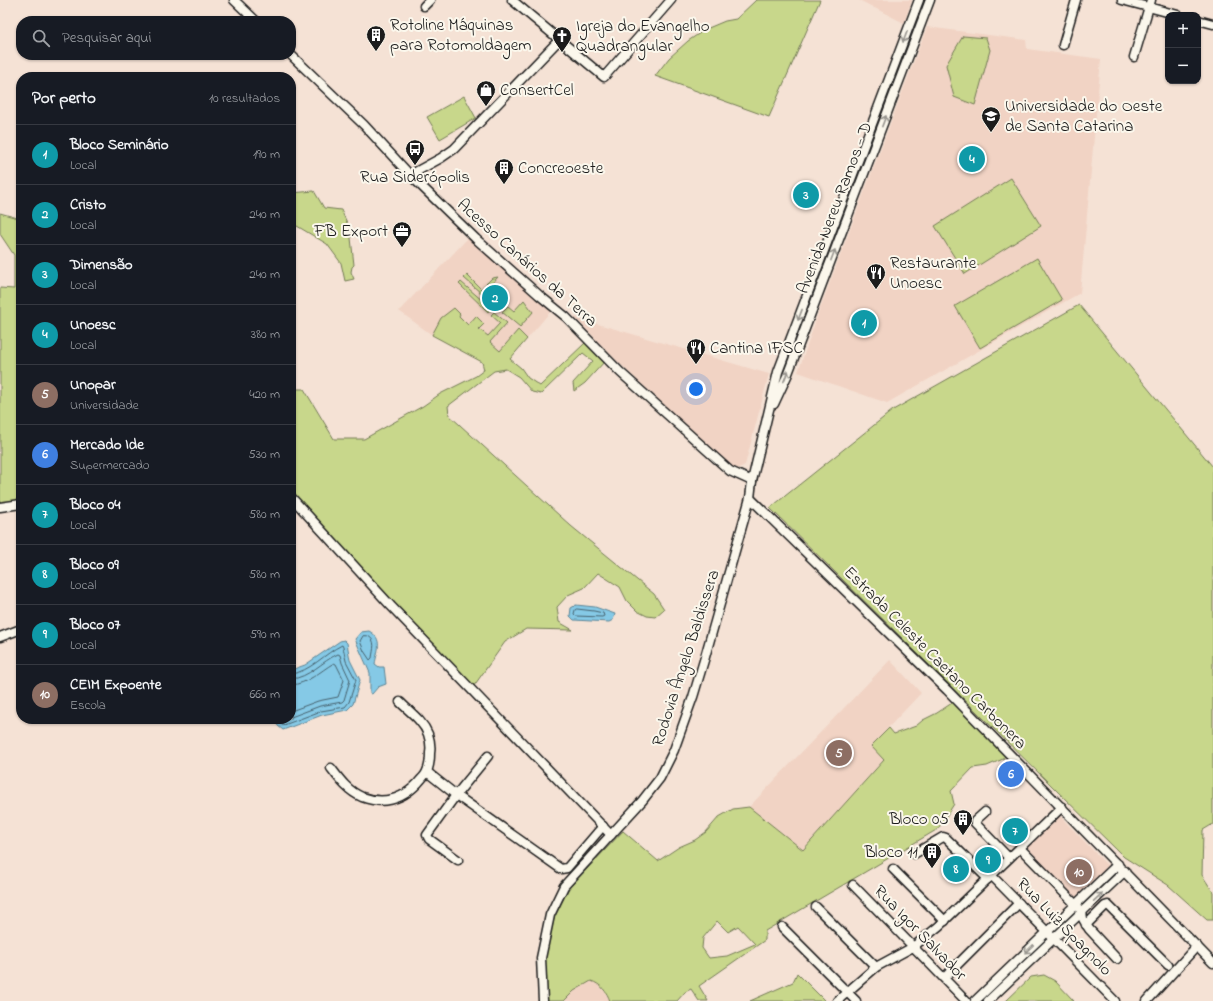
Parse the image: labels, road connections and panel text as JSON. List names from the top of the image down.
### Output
{
  "streets": {
    "street": [
      "Avenida Nereu Ramos - D",
      "Acesso Canários da Terra",
      "Rodovia Ângelo Baldissera",
      "Estrada Celeste Caetano Carbonera",
      "Rua Luiz Spagnolo",
      "Rua Igor Salvador"
    ]
  },
  "crossings": [
    ["Avenida Nereu Ramos - D", "Acesso Canários da Terra"],
    ["Avenida Nereu Ramos - D", "Rodovia Ângelo Baldissera"],
    ["Avenida Nereu Ramos - D", "Estrada Celeste Caetano Carbonera"],
    ["Rodovia Ângelo Baldissera", "Estrada Celeste Caetano Carbonera"]
  ],
  "places": {
    "building": [
      "Rotoline Máquinas para Rotomoldagem",
      "Concreoeste",
      "Bloco 05",
      "Bloco 11"
    ],
    "church": ["Igreja do Evangelho Quadrangular"],
    "shop": ["ConsertCel"],
    "school or university": ["Universidade do Oeste de Santa Catarina"],
    "bus stop": ["Rua Siderópolis"],
    "office": ["FB Export"],
    "restaurant": ["Restaurante Unoesc", "Cantina IFSC"]
  },
  "page": {
    "map_buttons": ["+", "−"],
    "search": "Pesquisar aqui",
    "heading": ["Por perto", "10 resultados"],
    "list": [
      {
        "mark": "1",
        "name": "Bloco Seminário",
        "note": "Local",
        "value": "190 m"
      },
      {
        "mark": "2",
        "name": "Cristo",
        "note": "Local",
        "value": "240 m"
      },
      {
        "mark": "3",
        "name": "Dimensão",
        "note": "Local",
        "value": "240 m"
      },
      {
        "mark": "4",
        "name": "Unoesc",
        "note": "Local",
        "value": "380 m"
      },
      {
        "mark": "5",
        "name": "Unopar",
        "note": "Universidade",
        "value": "420 m"
      },
      {
        "mark": "6",
        "name": "Mercado Ide",
        "note": "Supermercado",
        "value": "530 m"
      },
      {
        "mark": "7",
        "name": "Bloco 04",
        "note": "Local",
        "value": "580 m"
      },
      {
        "mark": "8",
        "name": "Bloco 09",
        "note": "Local",
        "value": "580 m"
      },
      {
        "mark": "9",
        "name": "Bloco 07",
        "note": "Local",
        "value": "590 m"
      },
      {
        "mark": "10",
        "name": "CEIM Expoente",
        "note": "Escola",
        "value": "660 m"
      }
    ],
    "pins": [
      "4",
      "3",
      "2",
      "1",
      "5",
      "6",
      "7",
      "9",
      "8",
      "10"
    ]
  }
}
